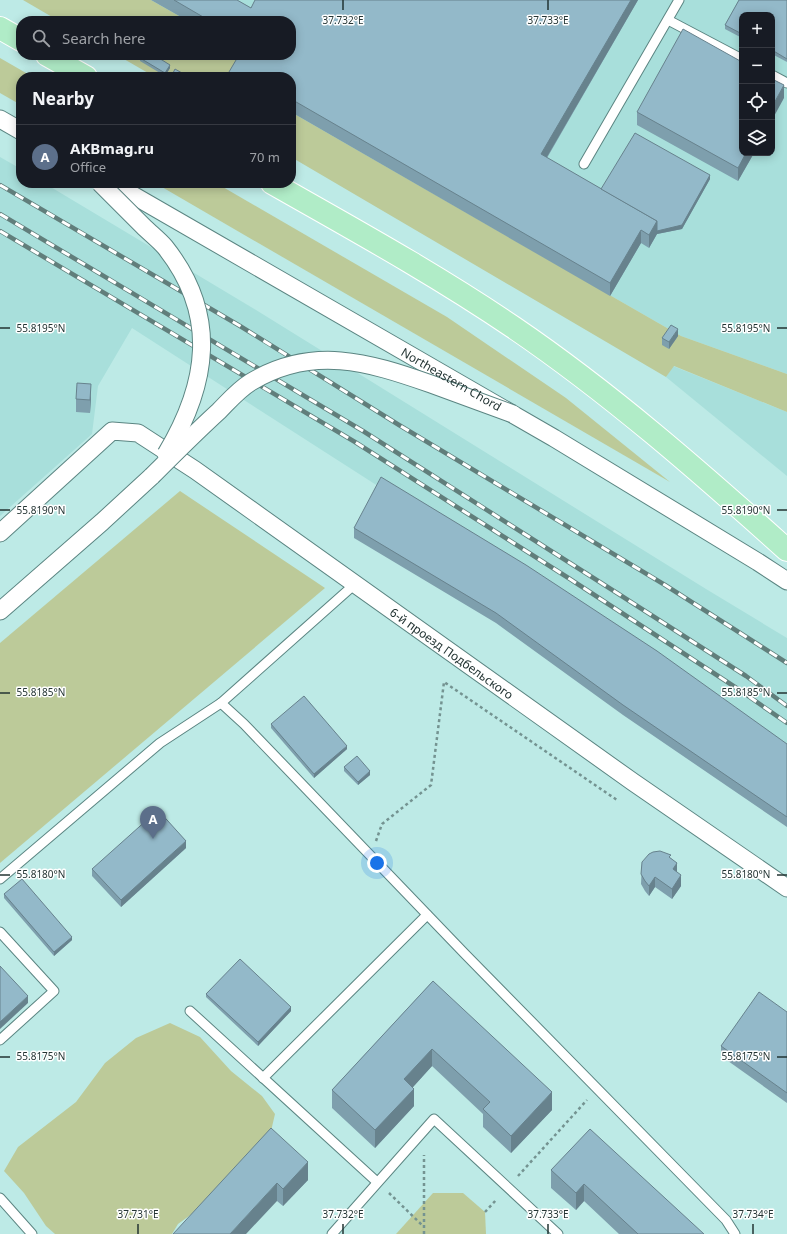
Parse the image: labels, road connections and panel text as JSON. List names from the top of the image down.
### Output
{
  "streets": {
    "street": ["Northeastern Chord", "6-й проезд Подбельского"]
  },
  "page": {
    "map_buttons": ["+", "−"],
    "search": "Search here",
    "heading": "Nearby",
    "list": [
      {
        "mark": "A",
        "name": "AKBmag.ru",
        "note": "Office",
        "value": "70 m"
      }
    ],
    "pins": "A"
  },
  "coordinates": [
    "37.732°E",
    "37.733°E",
    "55.8195°N",
    "55.8190°N",
    "55.8185°N",
    "55.8180°N",
    "55.8175°N",
    "37.731°E",
    "37.734°E"
  ]
}
